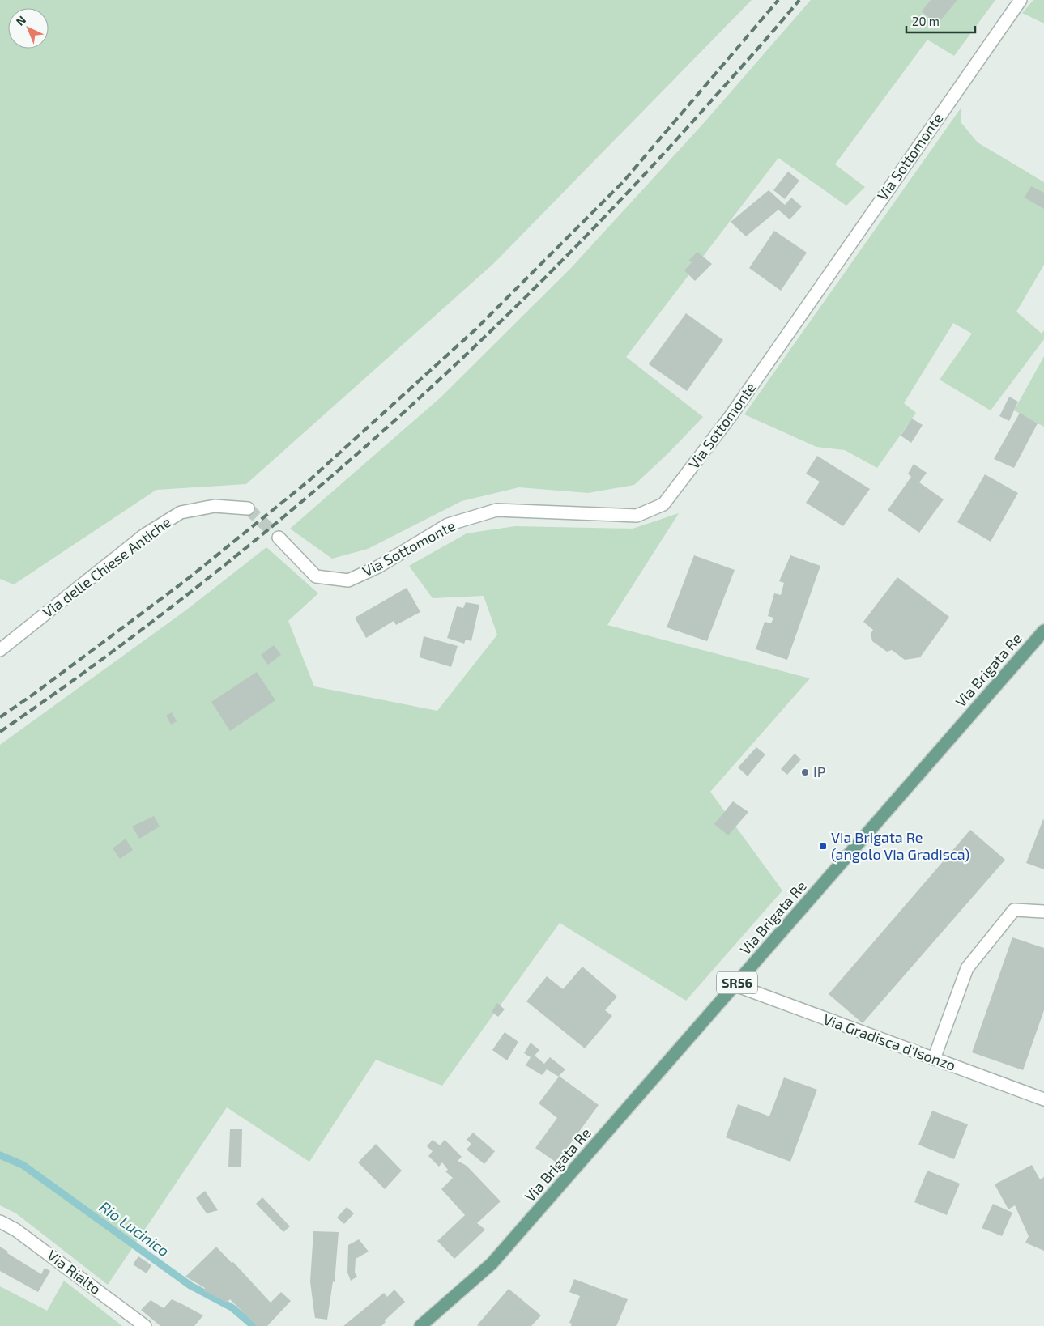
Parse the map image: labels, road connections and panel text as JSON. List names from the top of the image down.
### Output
{
  "streets": {
    "main road": ["Via Brigata Re", "SR56"],
    "street": [
      "Via Sottomonte",
      "Via delle Chiese Antiche",
      "Via Gradisca d'Isonzo",
      "Via Rialto"
    ]
  },
  "crossings": [
    ["Via Brigata Re", "Via Gradisca d'Isonzo"]
  ],
  "water": ["Rio Lucinico"],
  "places": {
    "other": ["IP"],
    "transit": ["Via Brigata Re (angolo Via Gradisca)"]
  },
  "scale_bar": "20 m",
  "north": "top left"
}
